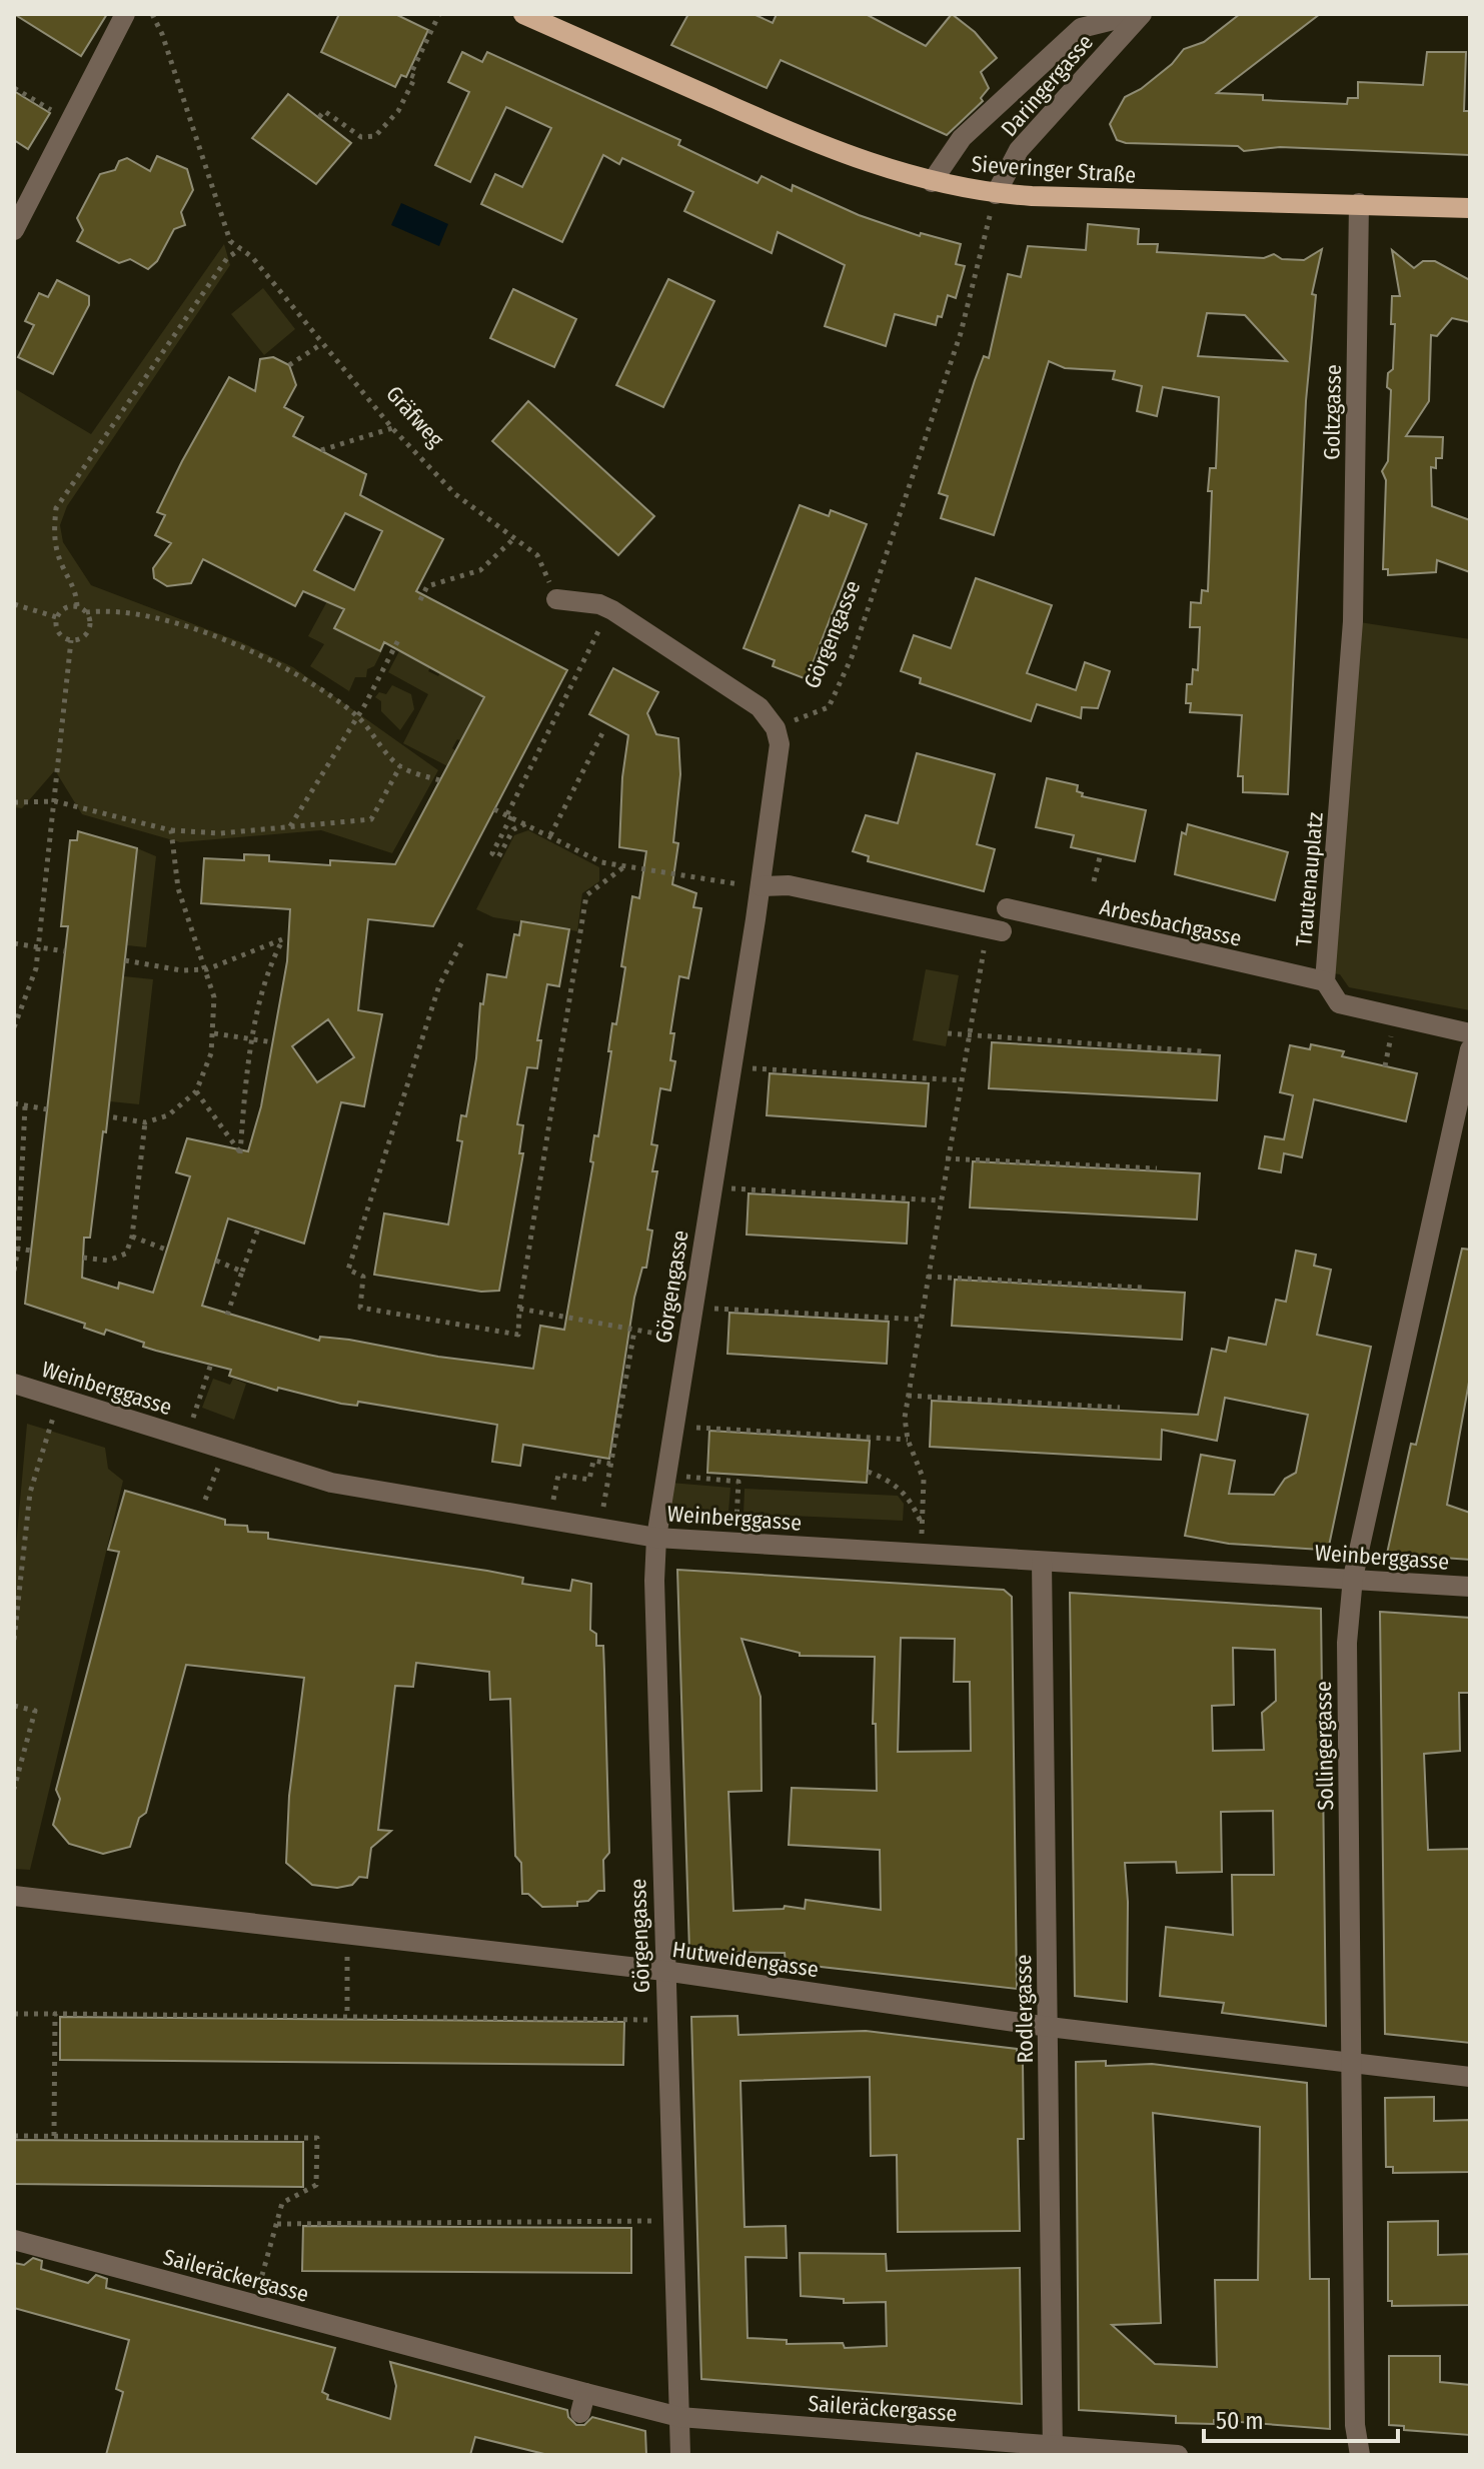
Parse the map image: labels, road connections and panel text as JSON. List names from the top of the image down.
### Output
{
  "streets": {
    "main road": ["Sieveringer Straße"],
    "street": [
      "Daringergasse",
      "Goltzgasse",
      "Görgengasse",
      "Trautenauplatz",
      "Arbesbachgasse",
      "Weinberggasse",
      "Sollingergasse",
      "Hutweidengasse",
      "Rodlergasse",
      "Saileräckergasse"
    ],
    "path": ["Gräfweg"]
  },
  "crossings": [
    ["Daringergasse", "Sieveringer Straße"],
    ["Daringergasse", "Görgengasse"],
    ["Sieveringer Straße", "Goltzgasse"],
    ["Sieveringer Straße", "Görgengasse"],
    ["Goltzgasse", "Trautenauplatz"],
    ["Görgengasse", "Weinberggasse"],
    ["Görgengasse", "Hutweidengasse"],
    ["Görgengasse", "Saileräckergasse"],
    ["Trautenauplatz", "Arbesbachgasse"],
    ["Weinberggasse", "Sollingergasse"],
    ["Weinberggasse", "Rodlergasse"],
    ["Sollingergasse", "Hutweidengasse"],
    ["Hutweidengasse", "Rodlergasse"],
    ["Rodlergasse", "Saileräckergasse"]
  ],
  "scale_bar": "50 m"
}
